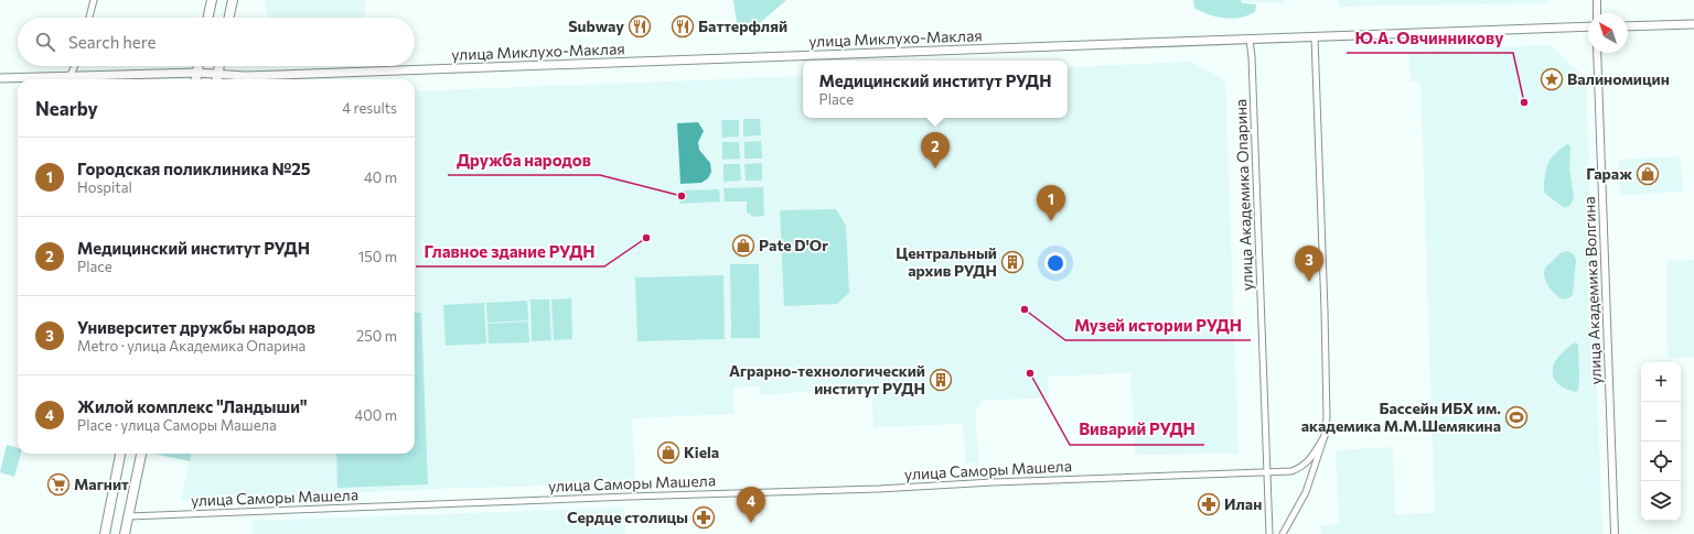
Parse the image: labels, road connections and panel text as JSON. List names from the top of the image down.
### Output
{
  "streets": {
    "main road": ["улица Миклухо-Маклая"],
    "street": ["улица Академика Опарина", "улица Академика Волгина", "улица Саморы Машела"]
  },
  "crossings": [
    ["улица Миклухо-Маклая", "улица Академика Опарина"],
    ["улица Академика Опарина", "улица Саморы Машела"]
  ],
  "places": {
    "restaurant": ["Subway", "Баттерфляй"],
    "place": ["Валиномицин"],
    "other": [
      "Ю.А. Овчинникову",
      "Дружба народов",
      "Главное здание РУДН",
      "Музей истории РУДН",
      "Виварий РУДН"
    ],
    "shop": ["Гараж", "Pate D'Or", "Kiela"],
    "building": ["Центральный архив РУДН", "Аграрно-технологический институт РУДН"],
    "sports": ["Бассейн ИБХ им. академика М.М.Шемякина"],
    "supermarket": ["Магнит"],
    "pharmacy": ["Илан", "Сердце столицы"]
  },
  "north": "top left",
  "page": {
    "search": "Search here",
    "popup": ["Медицинский институт РУДН", "Place"],
    "heading": ["Nearby", "4 results"],
    "pins": [
      "2",
      "1",
      "3",
      "4"
    ],
    "list": [
      {
        "mark": "1",
        "name": "Городская поликлиника №25",
        "note": "Hospital",
        "value": "40 m"
      },
      {
        "mark": "2",
        "name": "Медицинский институт РУДН",
        "note": "Place",
        "value": "150 m"
      },
      {
        "mark": "3",
        "name": "Университет дружбы народов",
        "note": "Metro · улица Академика Опарина",
        "value": "250 m"
      },
      {
        "mark": "4",
        "name": "Жилой комплекс \"Ландыши\"",
        "note": "Place · улица Саморы Машела",
        "value": "400 m"
      }
    ],
    "map_buttons": ["+", "−"]
  }
}
